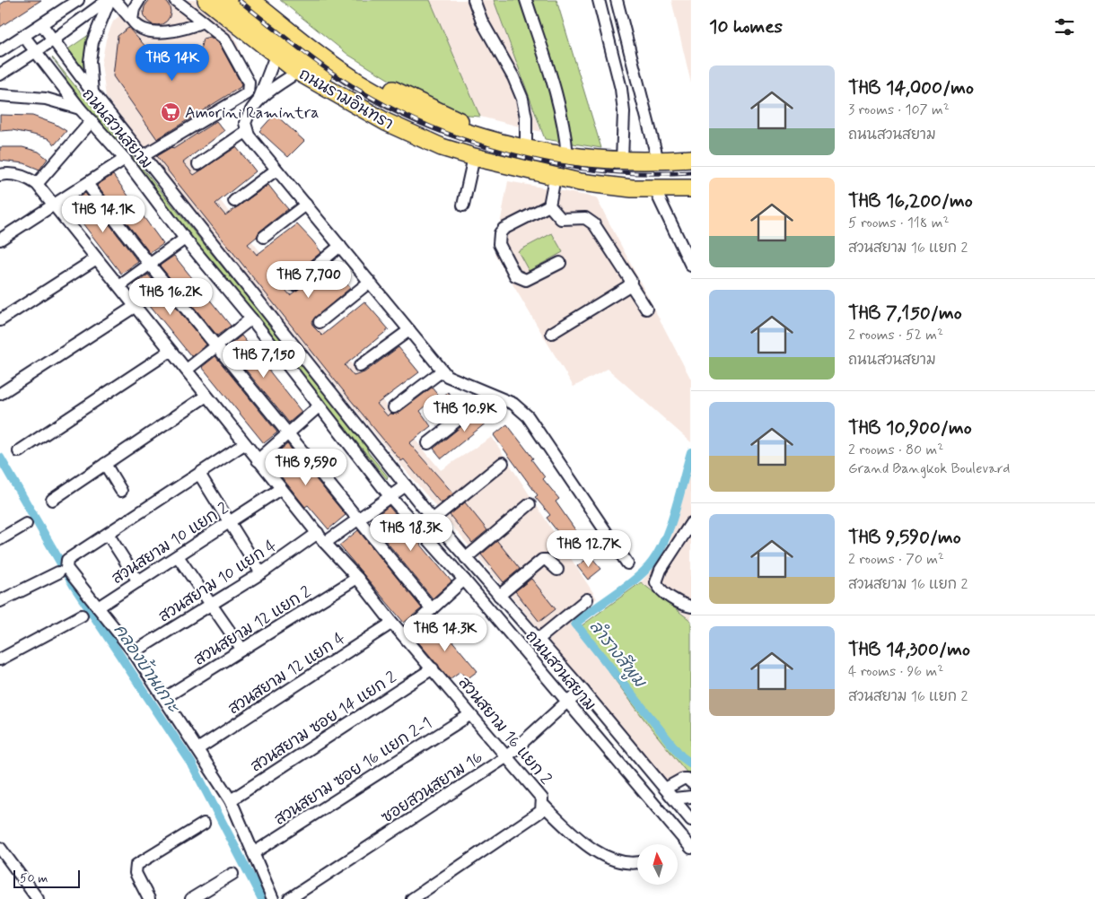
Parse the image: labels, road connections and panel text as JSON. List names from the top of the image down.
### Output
{
  "streets": {
    "highway": ["ถนนรามอินทรา"],
    "street": [
      "ถนนสวนสยาม",
      "สวนสยาม 10 แยก 2",
      "สวนสยาม 10 แยก 4",
      "สวนสยาม 12 แยก 2",
      "สวนสยาม 12 แยก 4",
      "สวนสยาม ซอย 14 แยก 2",
      "สวนสยาม 16 แยก 2",
      "สวนสยาม ซอย 16 แยก 2-1",
      "ซอยสวนสยาม 16"
    ]
  },
  "crossings": [
    ["ถนนสวนสยาม", "ซอยสวนสยาม 16"],
    ["สวนสยาม 10 แยก 2", "สวนสยาม 16 แยก 2"],
    ["สวนสยาม 10 แยก 4", "สวนสยาม 16 แยก 2"],
    ["สวนสยาม 12 แยก 2", "สวนสยาม 16 แยก 2"],
    ["สวนสยาม 12 แยก 4", "สวนสยาม 16 แยก 2"],
    ["สวนสยาม ซอย 14 แยก 2", "สวนสยาม 16 แยก 2"],
    ["สวนสยาม 16 แยก 2", "สวนสยาม ซอย 16 แยก 2-1"],
    ["สวนสยาม 16 แยก 2", "ซอยสวนสยาม 16"]
  ],
  "water": ["ลำรางสีพูม", "คลองบ้านเกาะ"],
  "places": {
    "supermarket": ["Amorini Ramintra"]
  },
  "scale_bar": "50 m",
  "north": "top",
  "page": {
    "heading": "10 homes",
    "price": [
      "THB 14K",
      "THB 14.1K",
      "THB 7,700",
      "THB 16.2K",
      "THB 7,150",
      "THB 10.9K",
      "THB 9,590",
      "THB 18.3K",
      "THB 12.7K",
      "THB 14.3K"
    ],
    "list": [
      {
        "name": "THB 14,000/mo",
        "note": "3 rooms · 107 m² · ถนนสวนสยาม"
      },
      {
        "name": "THB 16,200/mo",
        "note": "5 rooms · 118 m² · สวนสยาม 16 แยก 2"
      },
      {
        "name": "THB 7,150/mo",
        "note": "2 rooms · 52 m² · ถนนสวนสยาม"
      },
      {
        "name": "THB 10,900/mo",
        "note": "2 rooms · 80 m² · Grand Bangkok Boulevard"
      },
      {
        "name": "THB 9,590/mo",
        "note": "2 rooms · 70 m² · สวนสยาม 16 แยก 2"
      },
      {
        "name": "THB 14,300/mo",
        "note": "4 rooms · 96 m² · สวนสยาม 16 แยก 2"
      }
    ],
    "scale": "50 m"
  }
}
